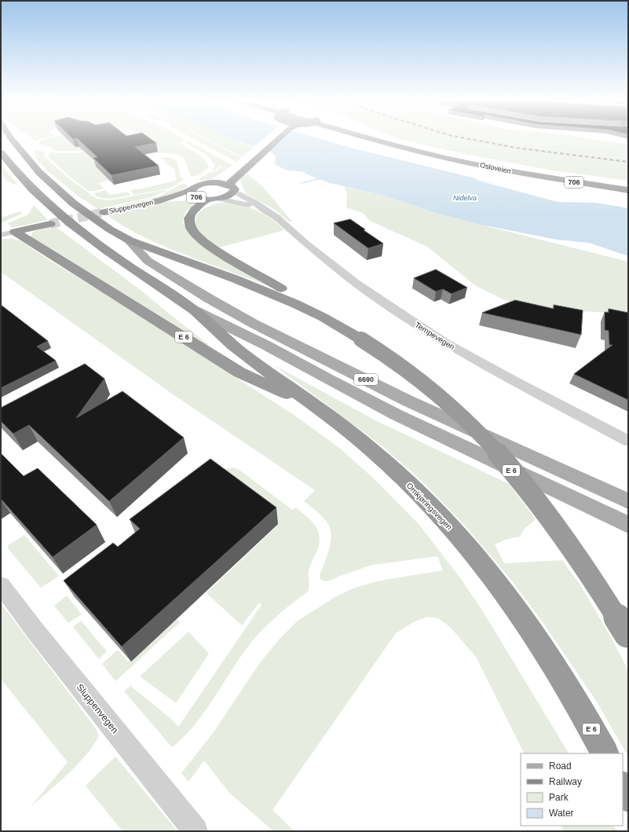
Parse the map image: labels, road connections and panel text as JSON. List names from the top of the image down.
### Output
{
  "streets": {
    "highway": [
      "Osloveien",
      "706",
      "Sluppenvegen",
      "E 6",
      "Omkjøringsvegen"
    ],
    "main road": ["6690"],
    "street": ["Tempevegen"]
  },
  "crossings": [
    ["Osloveien", "706"],
    ["706", "Sluppenvegen"],
    ["706", "Tempevegen"],
    ["706", "E 6"],
    ["Sluppenvegen", "Tempevegen"],
    ["Sluppenvegen", "E 6"],
    ["Tempevegen", "E 6"],
    ["E 6", "6690"],
    ["E 6", "Omkjøringsvegen"],
    ["6690", "Omkjøringsvegen"]
  ],
  "water": ["Nidelva"],
  "legend": [
    "Road",
    "Railway",
    "Park",
    "Water"
  ]
}
